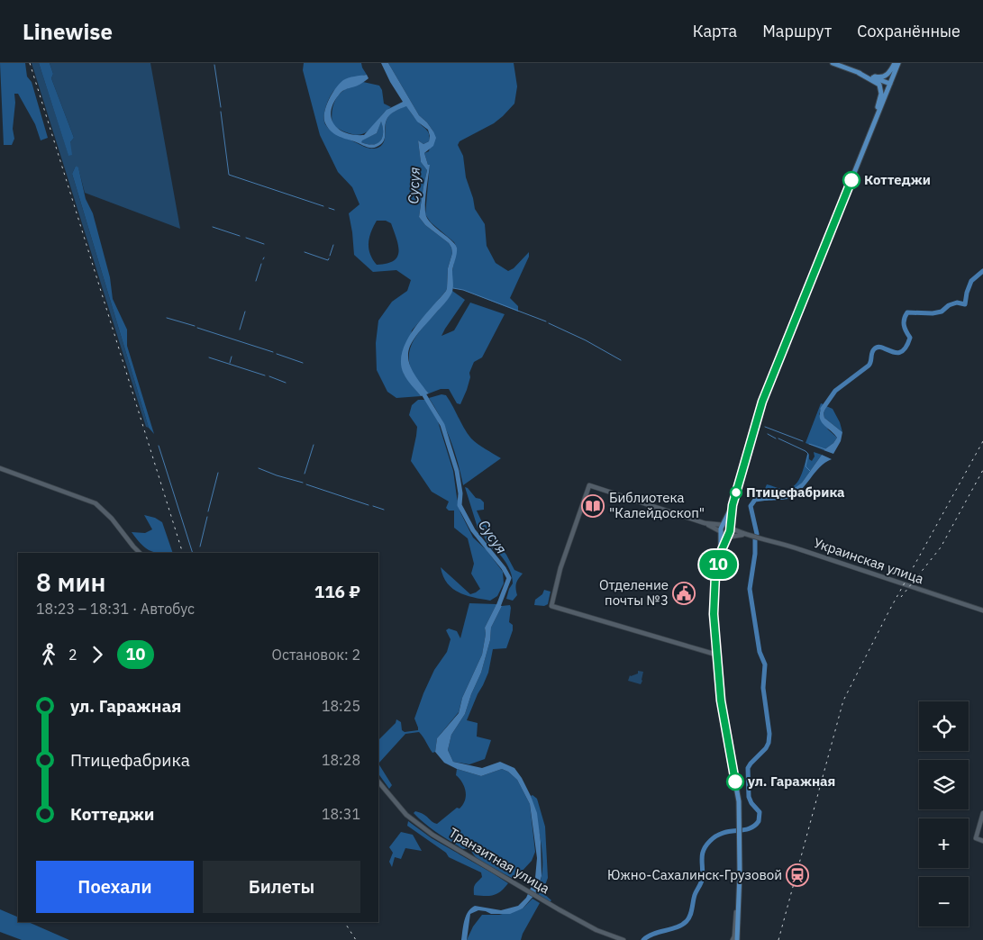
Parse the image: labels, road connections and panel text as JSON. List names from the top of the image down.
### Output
{
  "streets": {
    "main road": ["Украинская улица", "Транзитная улица"]
  },
  "water": ["Сусуя"],
  "places": {
    "other": ["Коттеджи", "Птицефабрика", "ул. Гаражная"],
    "library": ["Библиотека \"Калейдоскоп\""],
    "public building": ["Отделение почты №3"],
    "station": ["Южно-Сахалинск-Грузовой"]
  },
  "lines": ["bus line 10"],
  "page": {
    "header": "Linewise",
    "nav": ["Карта", "Маршрут", "Сохранённые"],
    "on_map": "10",
    "heading": ["8 мин", "18:23 – 18:31 · Автобус", "116 ₽"],
    "legs": ["2", "10", "Остановок: 2"],
    "list": [
      {
        "name": "ул. Гаражная",
        "value": "18:25"
      },
      {
        "name": "Птицефабрика",
        "value": "18:28"
      },
      {
        "name": "Коттеджи",
        "value": "18:31"
      }
    ],
    "map_buttons": ["+", "−"],
    "buttons": ["Поехали", "Билеты"]
  }
}
